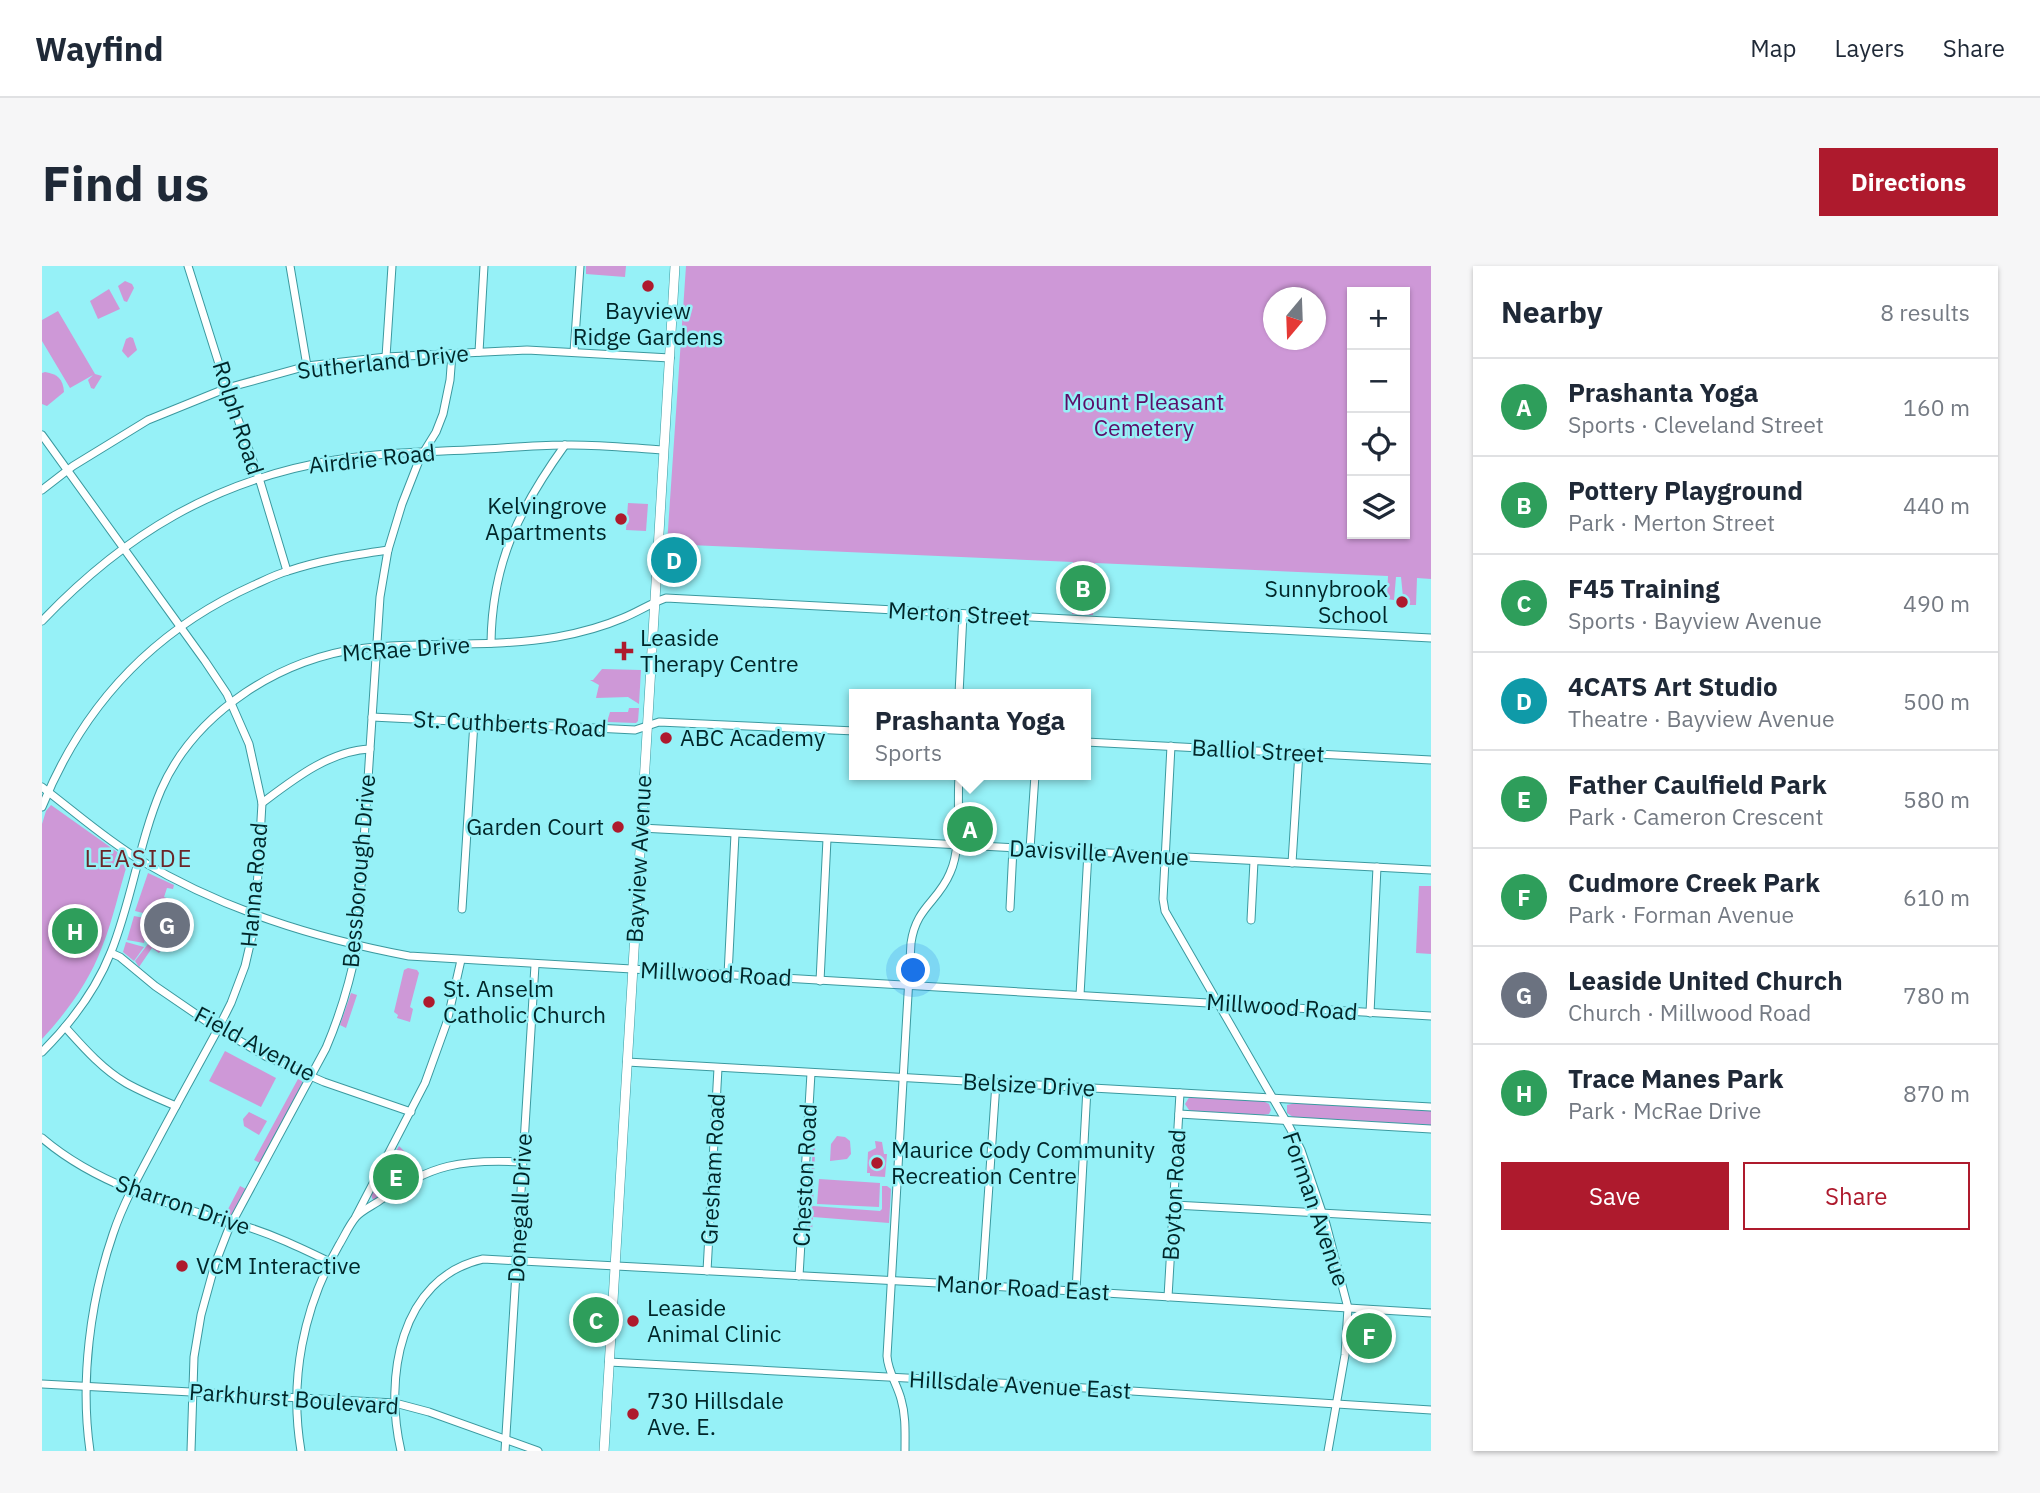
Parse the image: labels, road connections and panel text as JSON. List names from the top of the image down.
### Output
{
  "streets": {
    "main road": ["Bayview Avenue"],
    "street": [
      "Sutherland Drive",
      "Rolph Road",
      "Airdrie Road",
      "Merton Street",
      "McRae Drive",
      "St. Cuthberts Road",
      "Balliol Street",
      "Davisville Avenue",
      "Bessborough Drive",
      "Hanna Road",
      "Millwood Road",
      "Field Avenue",
      "Belsize Drive",
      "Gresham Road",
      "Cheston Road",
      "Boyton Road",
      "Sharron Drive",
      "Donegall Drive",
      "Forman Avenue",
      "Manor Road East",
      "Hillsdale Avenue East",
      "Parkhurst Boulevard"
    ]
  },
  "crossings": [
    ["Sutherland Drive", "Rolph Road"],
    ["Sutherland Drive", "Bayview Avenue"],
    ["Sutherland Drive", "Bessborough Drive"],
    ["Sutherland Drive", "Hanna Road"],
    ["Rolph Road", "Airdrie Road"],
    ["Airdrie Road", "Bayview Avenue"],
    ["Airdrie Road", "Bessborough Drive"],
    ["Airdrie Road", "Hanna Road"],
    ["Merton Street", "McRae Drive"],
    ["Merton Street", "Bayview Avenue"],
    ["McRae Drive", "Bayview Avenue"],
    ["McRae Drive", "Bessborough Drive"],
    ["McRae Drive", "Hanna Road"],
    ["McRae Drive", "Millwood Road"],
    ["McRae Drive", "Field Avenue"],
    ["St. Cuthberts Road", "Bayview Avenue"],
    ["St. Cuthberts Road", "Bessborough Drive"],
    ["Balliol Street", "Forman Avenue"],
    ["Davisville Avenue", "Bayview Avenue"],
    ["Davisville Avenue", "Forman Avenue"],
    ["Bayview Avenue", "Millwood Road"],
    ["Bayview Avenue", "Belsize Drive"],
    ["Bayview Avenue", "Manor Road East"],
    ["Bayview Avenue", "Hillsdale Avenue East"],
    ["Bessborough Drive", "Millwood Road"],
    ["Bessborough Drive", "Field Avenue"],
    ["Bessborough Drive", "Sharron Drive"],
    ["Bessborough Drive", "Parkhurst Boulevard"],
    ["Hanna Road", "Millwood Road"],
    ["Hanna Road", "Field Avenue"],
    ["Hanna Road", "Sharron Drive"],
    ["Hanna Road", "Parkhurst Boulevard"],
    ["Millwood Road", "Donegall Drive"],
    ["Millwood Road", "Forman Avenue"],
    ["Belsize Drive", "Gresham Road"],
    ["Belsize Drive", "Cheston Road"],
    ["Belsize Drive", "Boyton Road"],
    ["Belsize Drive", "Forman Avenue"],
    ["Gresham Road", "Manor Road East"],
    ["Cheston Road", "Manor Road East"],
    ["Boyton Road", "Manor Road East"],
    ["Donegall Drive", "Manor Road East"],
    ["Donegall Drive", "Parkhurst Boulevard"],
    ["Forman Avenue", "Manor Road East"],
    ["Forman Avenue", "Hillsdale Avenue East"],
    ["Manor Road East", "Parkhurst Boulevard"]
  ],
  "districts": ["LEASIDE"],
  "parks": ["Mount Pleasant Cemetery"],
  "places": {
    "other": [
      "Bayview Ridge Gardens",
      "Kelvingrove Apartments",
      "Sunnybrook School",
      "ABC Academy",
      "Garden Court",
      "St. Anselm Catholic Church",
      "Maurice Cody Community Recreation Centre",
      "VCM Interactive",
      "Leaside Animal Clinic",
      "730 Hillsdale Ave. E."
    ],
    "health": ["Leaside Therapy Centre"]
  },
  "north": "bottom",
  "page": {
    "header": "Wayfind",
    "nav": ["Map", "Layers", "Share"],
    "buttons": [
      "Directions",
      ["Save", "Share"]
    ],
    "title": "Find us",
    "heading": ["Nearby", "8 results"],
    "map_buttons": ["+", "−"],
    "list": [
      {
        "mark": "A",
        "name": "Prashanta Yoga",
        "note": "Sports · Cleveland Street",
        "value": "160 m"
      },
      {
        "mark": "B",
        "name": "Pottery Playground",
        "note": "Park · Merton Street",
        "value": "440 m"
      },
      {
        "mark": "C",
        "name": "F45 Training",
        "note": "Sports · Bayview Avenue",
        "value": "490 m"
      },
      {
        "mark": "D",
        "name": "4CATS Art Studio",
        "note": "Theatre · Bayview Avenue",
        "value": "500 m"
      },
      {
        "mark": "E",
        "name": "Father Caulfield Park",
        "note": "Park · Cameron Crescent",
        "value": "580 m"
      },
      {
        "mark": "F",
        "name": "Cudmore Creek Park",
        "note": "Park · Forman Avenue",
        "value": "610 m"
      },
      {
        "mark": "G",
        "name": "Leaside United Church",
        "note": "Church · Millwood Road",
        "value": "780 m"
      },
      {
        "mark": "H",
        "name": "Trace Manes Park",
        "note": "Park · McRae Drive",
        "value": "870 m"
      }
    ],
    "pins": [
      "D",
      "B",
      "A",
      "G",
      "H",
      "E",
      "C",
      "F"
    ],
    "popup": ["Prashanta Yoga", "Sports"]
  }
}
